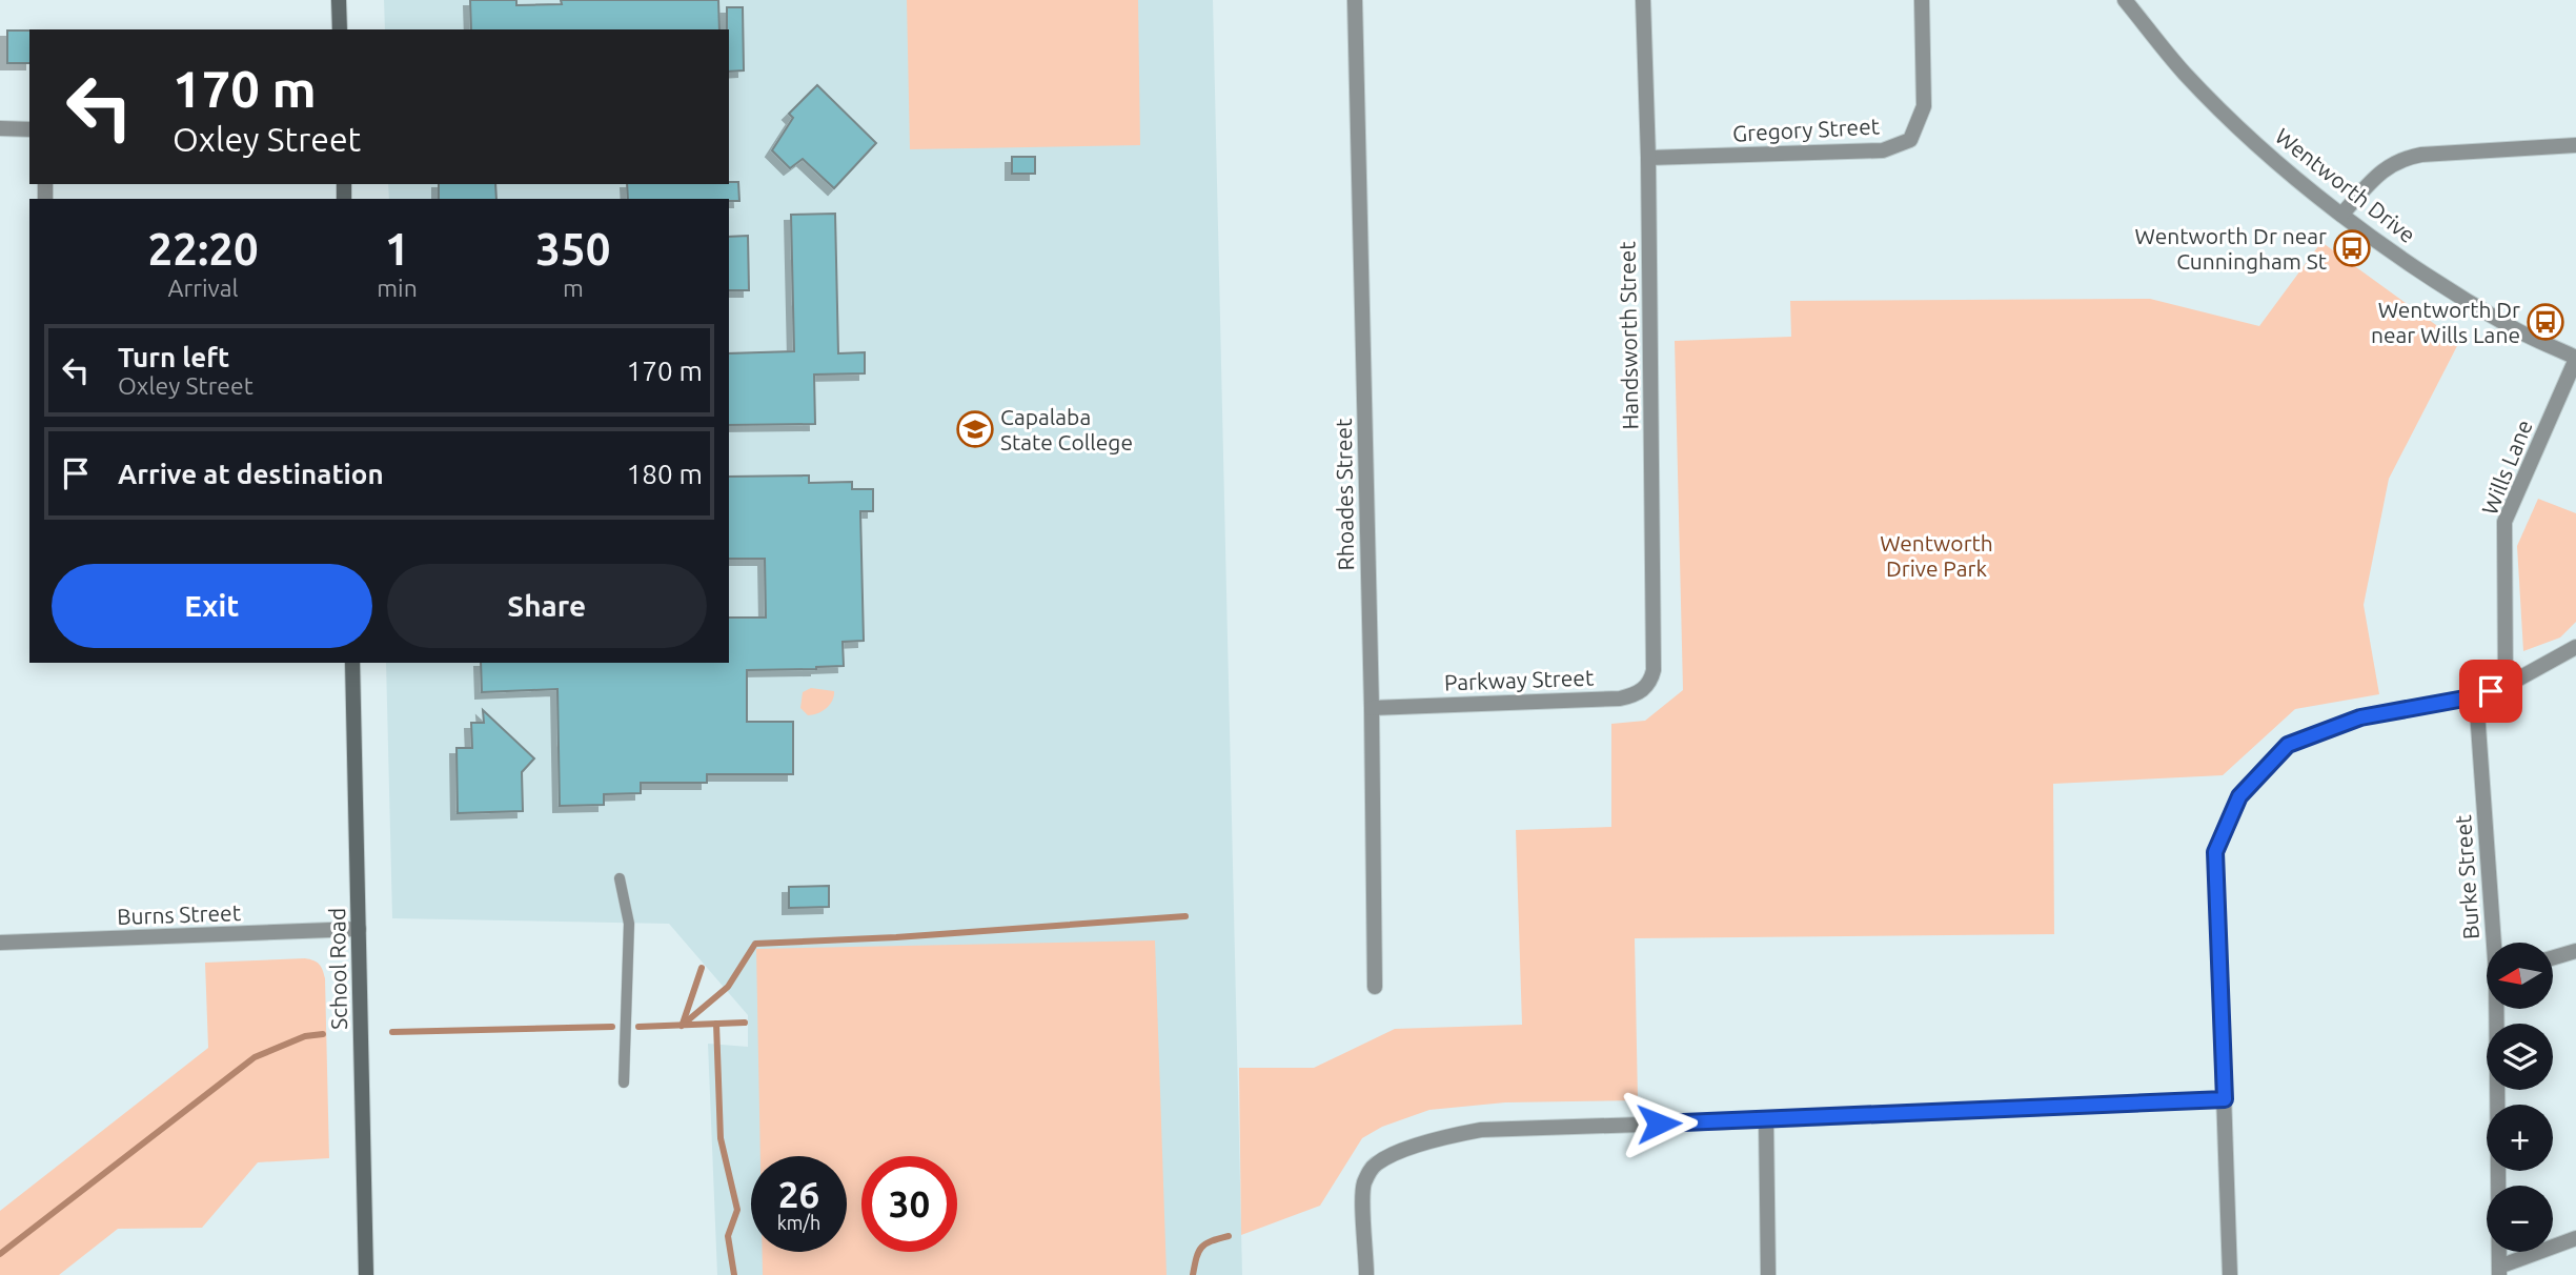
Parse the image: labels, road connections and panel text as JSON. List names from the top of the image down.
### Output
{
  "streets": {
    "street": [
      "Gregory Street",
      "Wentworth Drive",
      "Handsworth Street",
      "Wills Lane",
      "Rhoades Street",
      "Parkway Street",
      "Burke Street",
      "Burns Street",
      "School Road"
    ]
  },
  "crossings": [
    ["Gregory Street", "Handsworth Street"],
    ["Wentworth Drive", "Wills Lane"],
    ["Handsworth Street", "Parkway Street"],
    ["Rhoades Street", "Parkway Street"],
    ["Burns Street", "School Road"]
  ],
  "parks": ["Wentworth Drive Park"],
  "places": {
    "bus stop": ["Wentworth Dr near Cunningham St", "Wentworth Dr near Wills Lane"],
    "school or university": ["Capalaba State College"]
  },
  "north": "left",
  "page": {
    "turn": ["170 m", "Oxley Street"],
    "eta": [
      "22:20",
      "Arrival",
      "1",
      "min",
      "350",
      "m"
    ],
    "list": [
      {
        "name": "Turn left",
        "note": "Oxley Street",
        "value": "170 m"
      },
      {
        "name": "Arrive at destination",
        "value": "180 m"
      }
    ],
    "buttons": ["Exit", "Share"],
    "map_buttons": ["+", "−"],
    "speed": "26 km/h",
    "limit": "30"
  }
}
